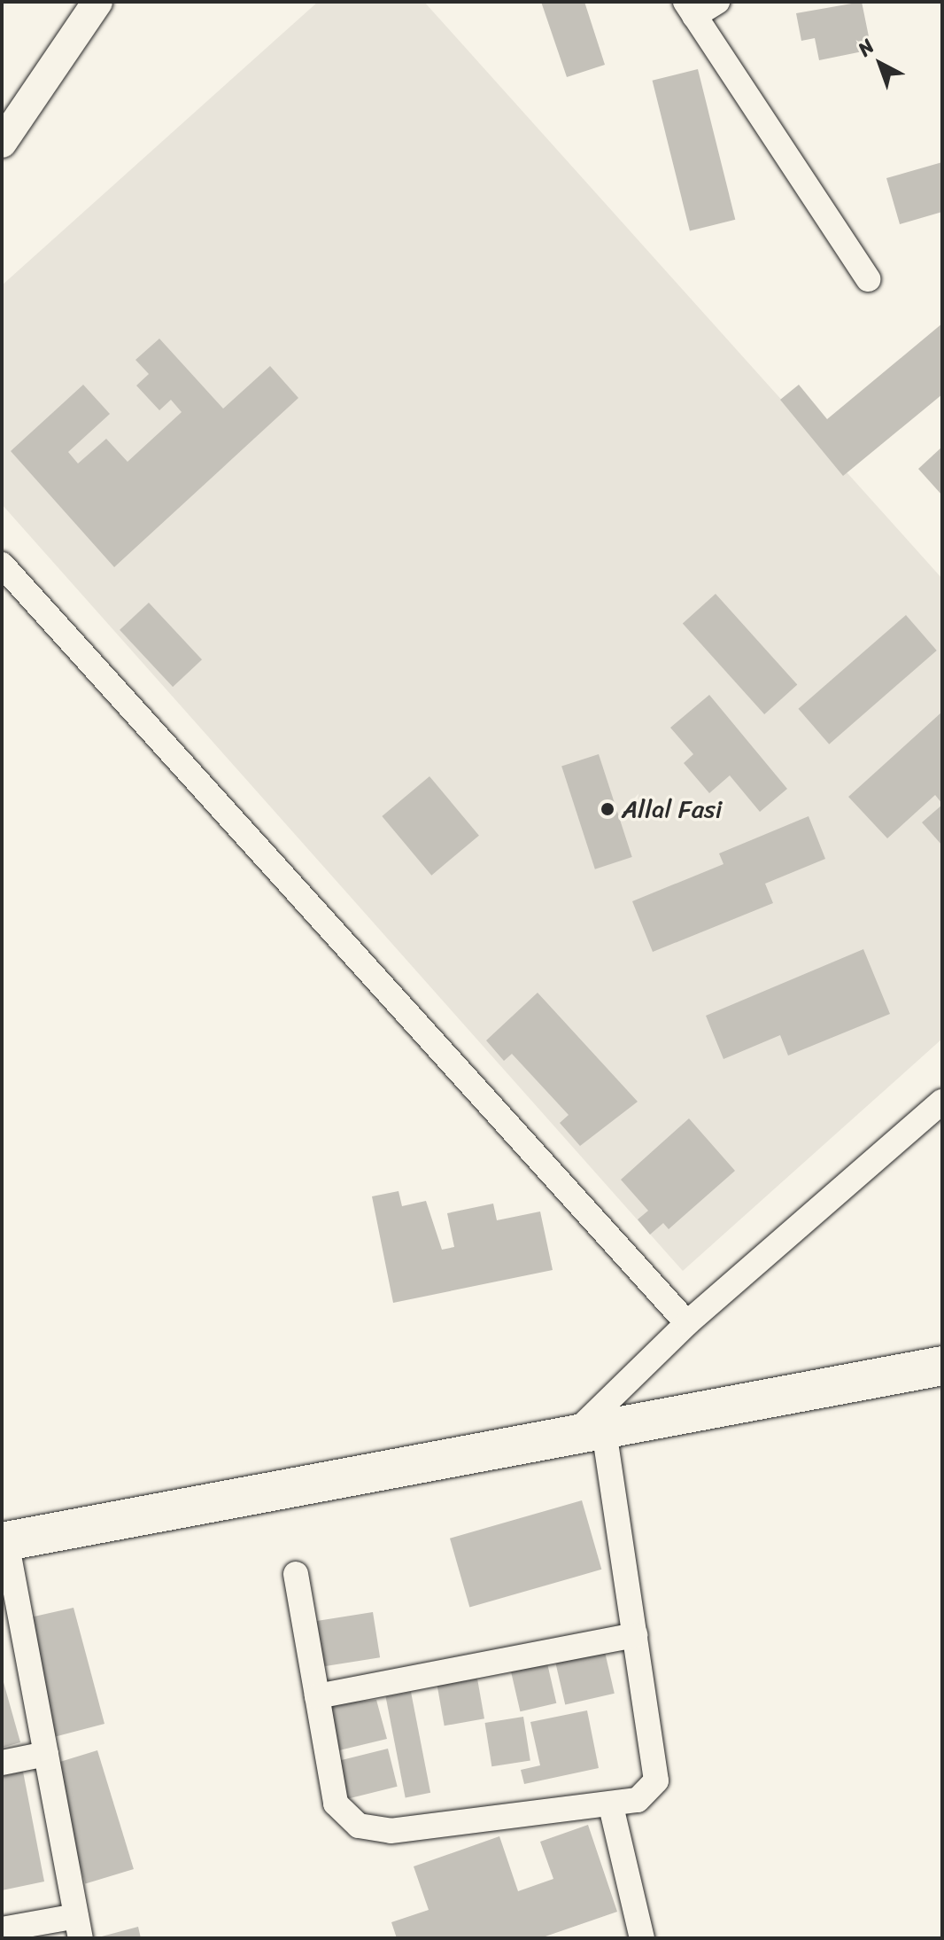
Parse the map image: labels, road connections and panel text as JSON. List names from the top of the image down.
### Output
{
  "places": ["Allal Fasi"],
  "north": "top left"
}
